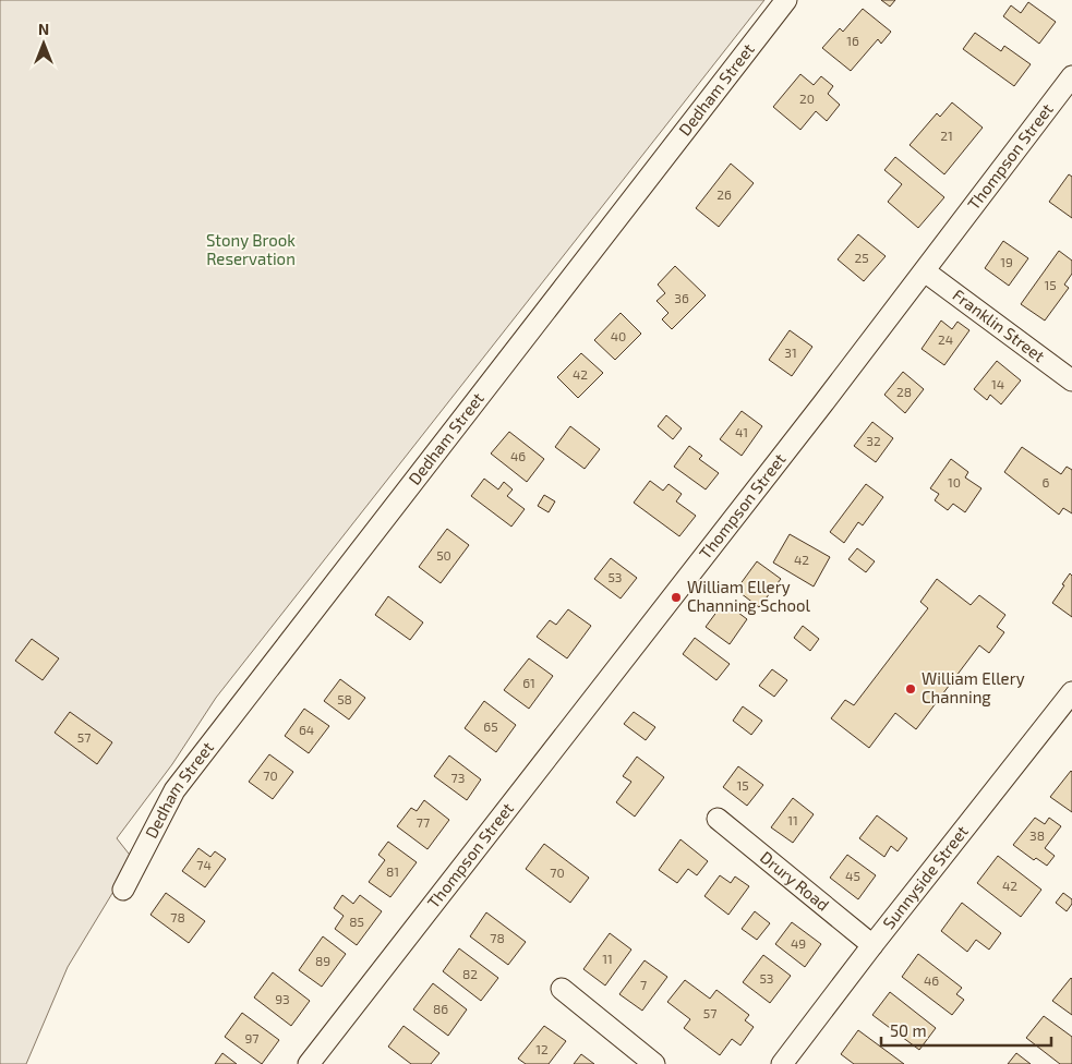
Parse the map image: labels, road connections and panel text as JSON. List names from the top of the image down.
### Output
{
  "streets": {
    "street": [
      "Dedham Street",
      "Thompson Street",
      "Franklin Street",
      "Sunnyside Street",
      "Drury Road"
    ]
  },
  "crossings": [
    ["Thompson Street", "Franklin Street"],
    ["Sunnyside Street", "Drury Road"]
  ],
  "parks": ["Stony Brook Reservation"],
  "places": ["William Ellery Channing School", "William Ellery Channing"],
  "house_numbers": [
    "16",
    "20",
    "21",
    "26",
    "25",
    "19",
    "15",
    "36",
    "40",
    "24",
    "31",
    "42",
    "14",
    "28",
    "41",
    "32",
    "46",
    "10",
    "6",
    "50",
    "42",
    "53",
    "61",
    "58",
    "65",
    "64",
    "57",
    "70",
    "73",
    "15",
    "11",
    "77",
    "38",
    "74",
    "81",
    "70",
    "45",
    "42",
    "78",
    "85",
    "78",
    "49",
    "11",
    "89",
    "82",
    "53",
    "46",
    "7",
    "93",
    "86",
    "57",
    "97",
    "12"
  ],
  "scale_bar": "50 m",
  "north": "top"
}
